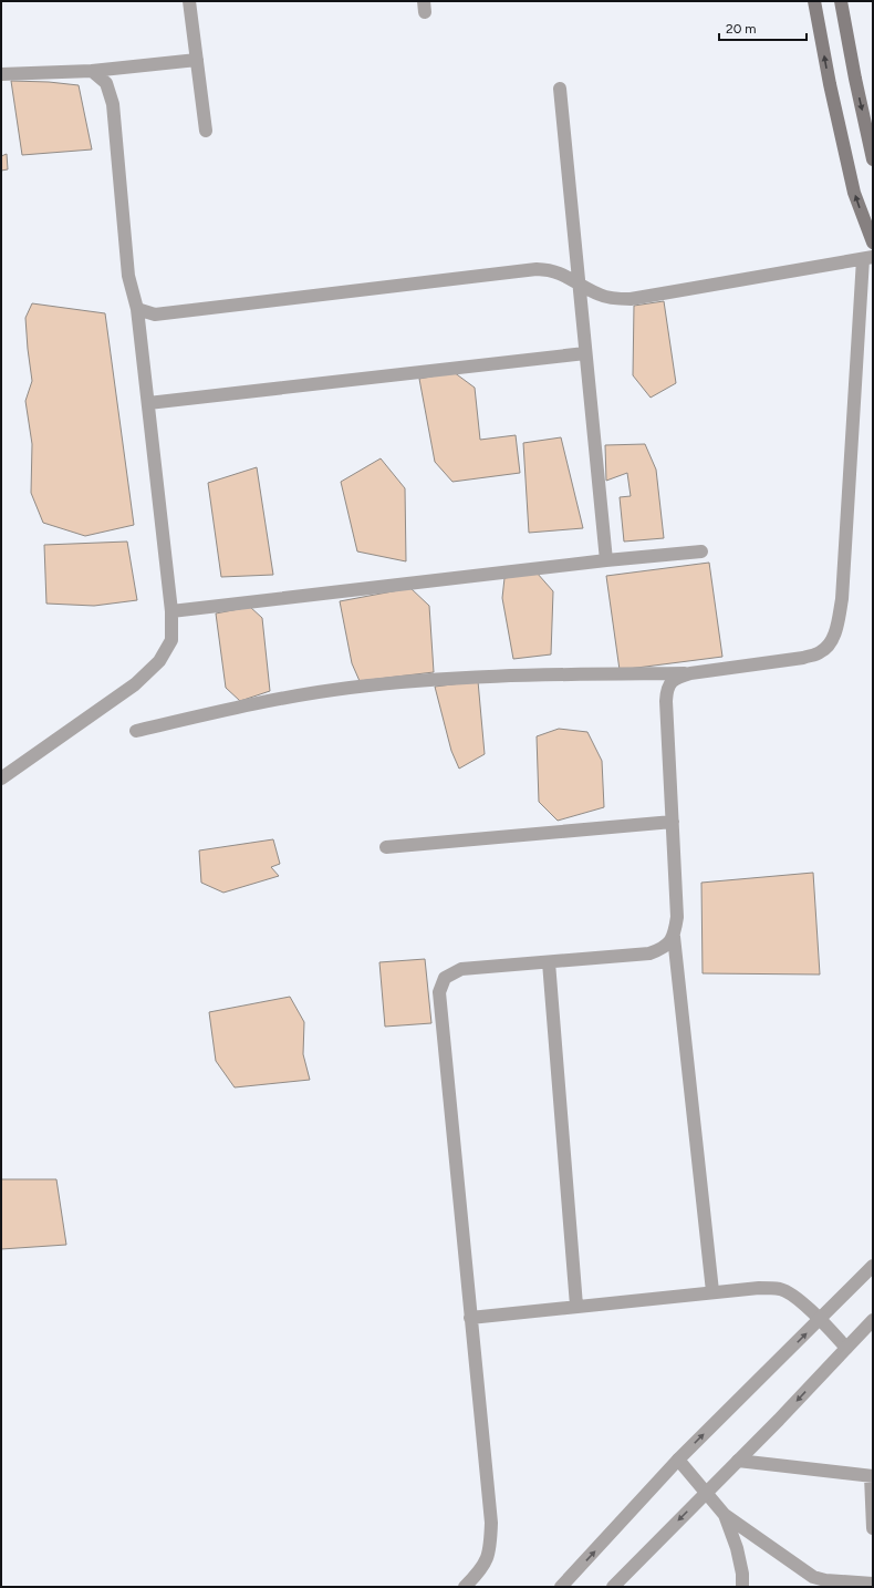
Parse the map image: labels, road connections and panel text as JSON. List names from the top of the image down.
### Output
{
  "scale_bar": "20 m"
}
